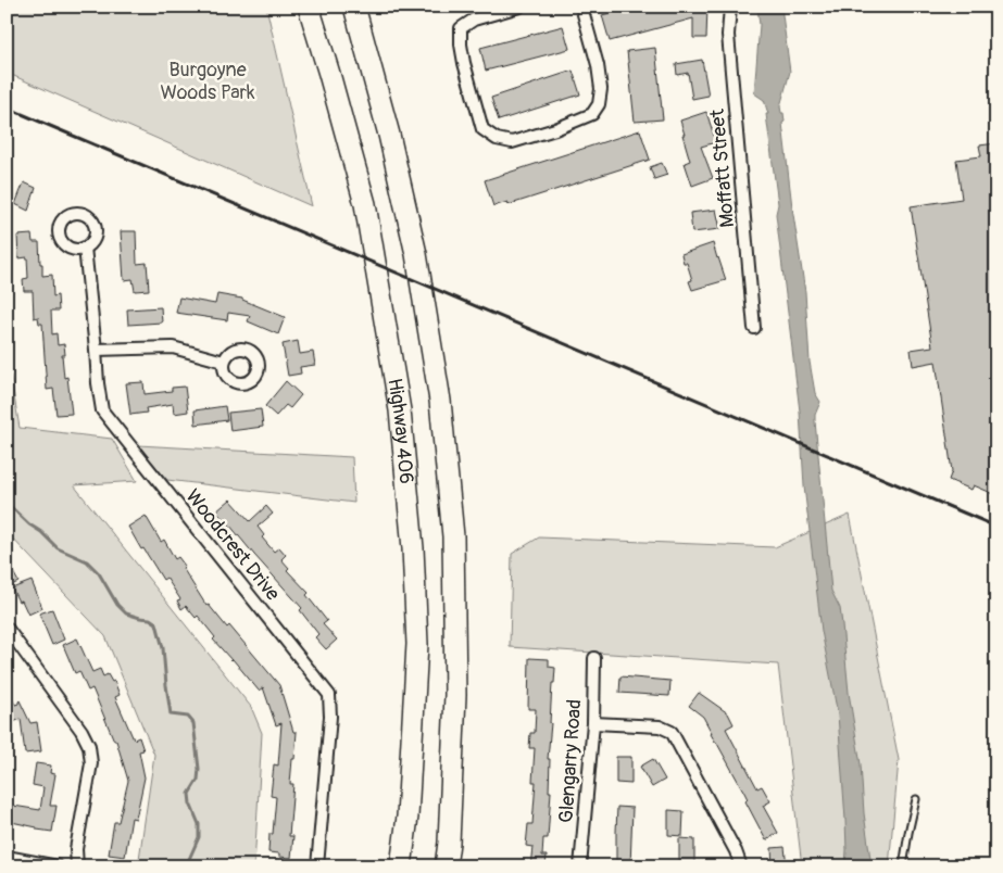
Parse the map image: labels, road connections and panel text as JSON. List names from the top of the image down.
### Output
{
  "streets": {
    "highway": ["Highway 406"],
    "street": ["Moffatt Street", "Woodcrest Drive", "Glengarry Road"]
  },
  "parks": ["Burgoyne Woods Park"]
}
